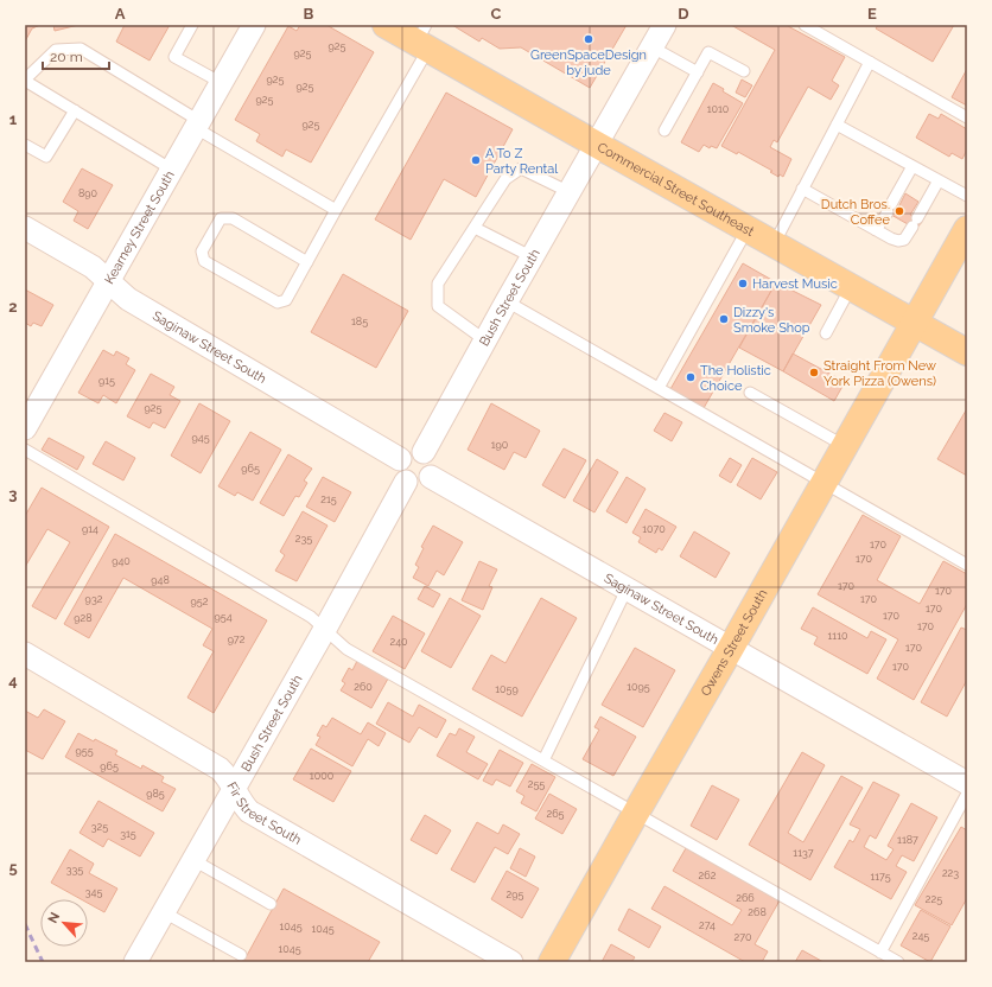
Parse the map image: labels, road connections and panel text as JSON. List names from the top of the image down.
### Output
{
  "streets": {
    "main road": ["Commercial Street Southeast", "Owens Street South"],
    "street": [
      "Kearney Street South",
      "Bush Street South",
      "Saginaw Street South",
      "Fir Street South"
    ]
  },
  "crossings": [
    ["Commercial Street Southeast", "Bush Street South"],
    ["Commercial Street Southeast", "Owens Street South"],
    ["Kearney Street South", "Saginaw Street South"],
    ["Bush Street South", "Saginaw Street South"],
    ["Bush Street South", "Fir Street South"],
    ["Saginaw Street South", "Owens Street South"]
  ],
  "places": [
    "GreenSpaceDesign by jude",
    "A To Z Party Rental",
    "Dutch Bros. Coffee",
    "Harvest Music",
    "Dizzy's Smoke Shop",
    "Straight From New York Pizza (Owens)",
    "The Holistic Choice"
  ],
  "house_numbers": [
    "925",
    "925",
    "925",
    "925",
    "925",
    "1010",
    "925",
    "890",
    "185",
    "915",
    "925",
    "945",
    "190",
    "965",
    "215",
    "914",
    "1070",
    "235",
    "170",
    "170",
    "940",
    "948",
    "170",
    "170",
    "932",
    "170",
    "952",
    "170",
    "170",
    "954",
    "928",
    "170",
    "1110",
    "972",
    "240",
    "170",
    "170",
    "260",
    "1095",
    "1059",
    "955",
    "965",
    "1000",
    "255",
    "985",
    "265",
    "325",
    "315",
    "1187",
    "1137",
    "335",
    "223",
    "262",
    "1175",
    "345",
    "295",
    "266",
    "225",
    "268",
    "274",
    "1045",
    "1045",
    "245",
    "270",
    "1045"
  ],
  "scale_bar": "20 m",
  "north": "top left",
  "grid": {
    "columns": [
      "A",
      "B",
      "C",
      "D",
      "E"
    ],
    "rows": [
      "1",
      "2",
      "3",
      "4",
      "5"
    ]
  }
}
